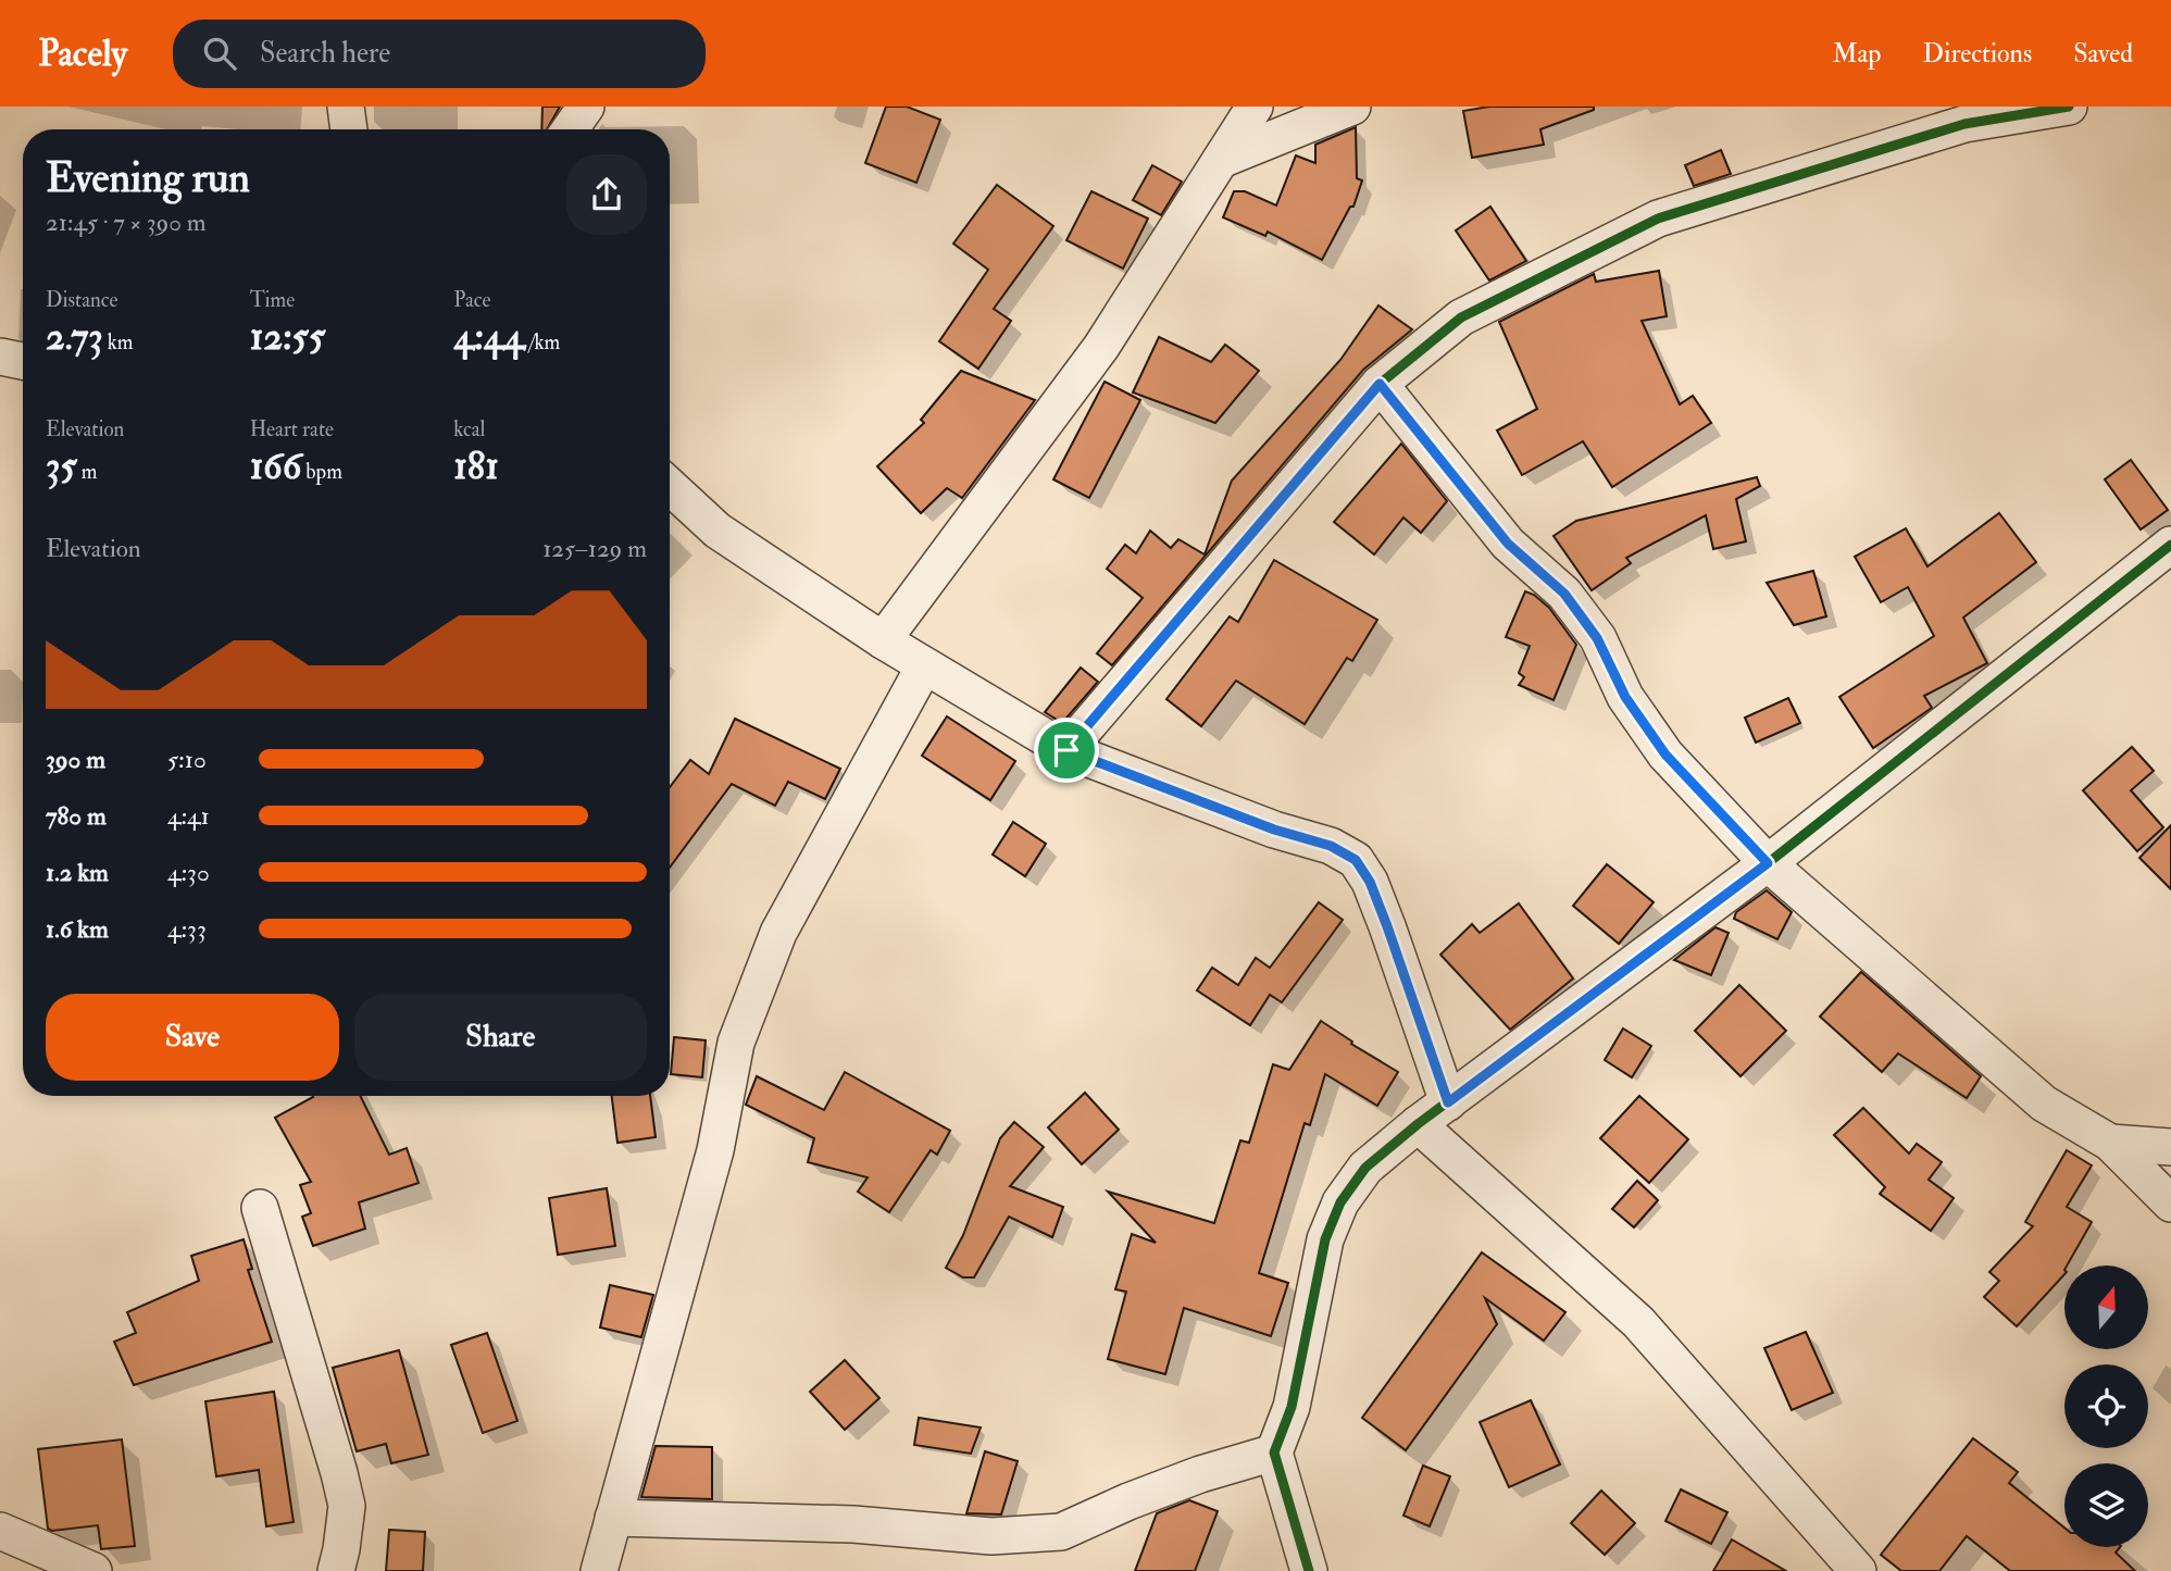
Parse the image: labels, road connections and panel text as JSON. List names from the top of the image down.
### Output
{
  "north": "top",
  "page": {
    "header": "Pacely",
    "search": "Search here",
    "nav": ["Map", "Directions", "Saved"],
    "heading": ["Evening run", "21:45 · 7 × 390 m"],
    "stats": [
      ["Distance", "2.73 km"],
      ["Time", "12:55"],
      ["Pace", "4:44 /km"],
      ["Elevation", "35 m"],
      ["Heart rate", "166 bpm"],
      ["kcal", "181"]
    ],
    "chart": ["Elevation", "125–129 m"],
    "list": [
      {
        "name": "390 m",
        "note": "5:10"
      },
      {
        "name": "780 m",
        "note": "4:41"
      },
      {
        "name": "1.2 km",
        "note": "4:30"
      },
      {
        "name": "1.6 km",
        "note": "4:33"
      }
    ],
    "buttons": ["Save", "Share"]
  }
}
